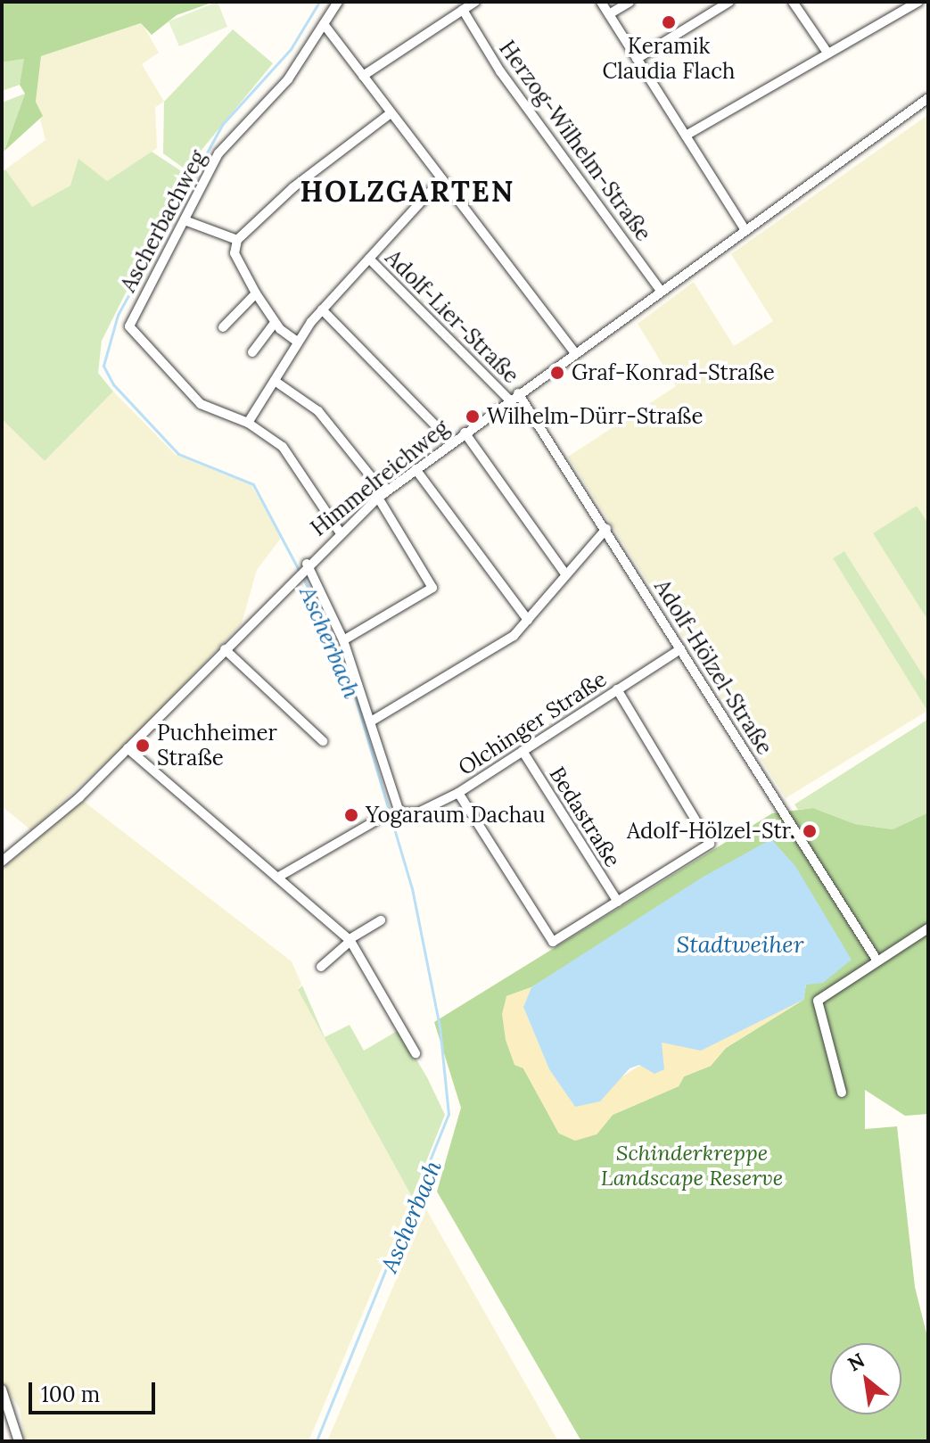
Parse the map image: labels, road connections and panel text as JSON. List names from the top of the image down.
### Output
{
  "streets": {
    "street": [
      "Herzog-Wilhelm-Straße",
      "Ascherbachweg",
      "Adolf-Lier-Straße",
      "Himmelreichweg",
      "Adolf-Hölzel-Straße",
      "Olchinger Straße",
      "Bedastraße"
    ]
  },
  "crossings": [
    ["Herzog-Wilhelm-Straße", "Himmelreichweg"],
    ["Adolf-Lier-Straße", "Himmelreichweg"],
    ["Adolf-Lier-Straße", "Adolf-Hölzel-Straße"],
    ["Himmelreichweg", "Adolf-Hölzel-Straße"],
    ["Adolf-Hölzel-Straße", "Olchinger Straße"],
    ["Olchinger Straße", "Bedastraße"]
  ],
  "districts": ["HOLZGARTEN"],
  "water": ["Ascherbach", "Stadtweiher"],
  "parks": ["Schinderkreppe Landscape Reserve"],
  "places": [
    "Keramik Claudia Flach",
    "Graf-Konrad-Straße",
    "Wilhelm-Dürr-Straße",
    "Puchheimer Straße",
    "Yogaraum Dachau",
    "Adolf-Hölzel-Str."
  ],
  "scale_bar": "100 m",
  "north": "top left"
}
